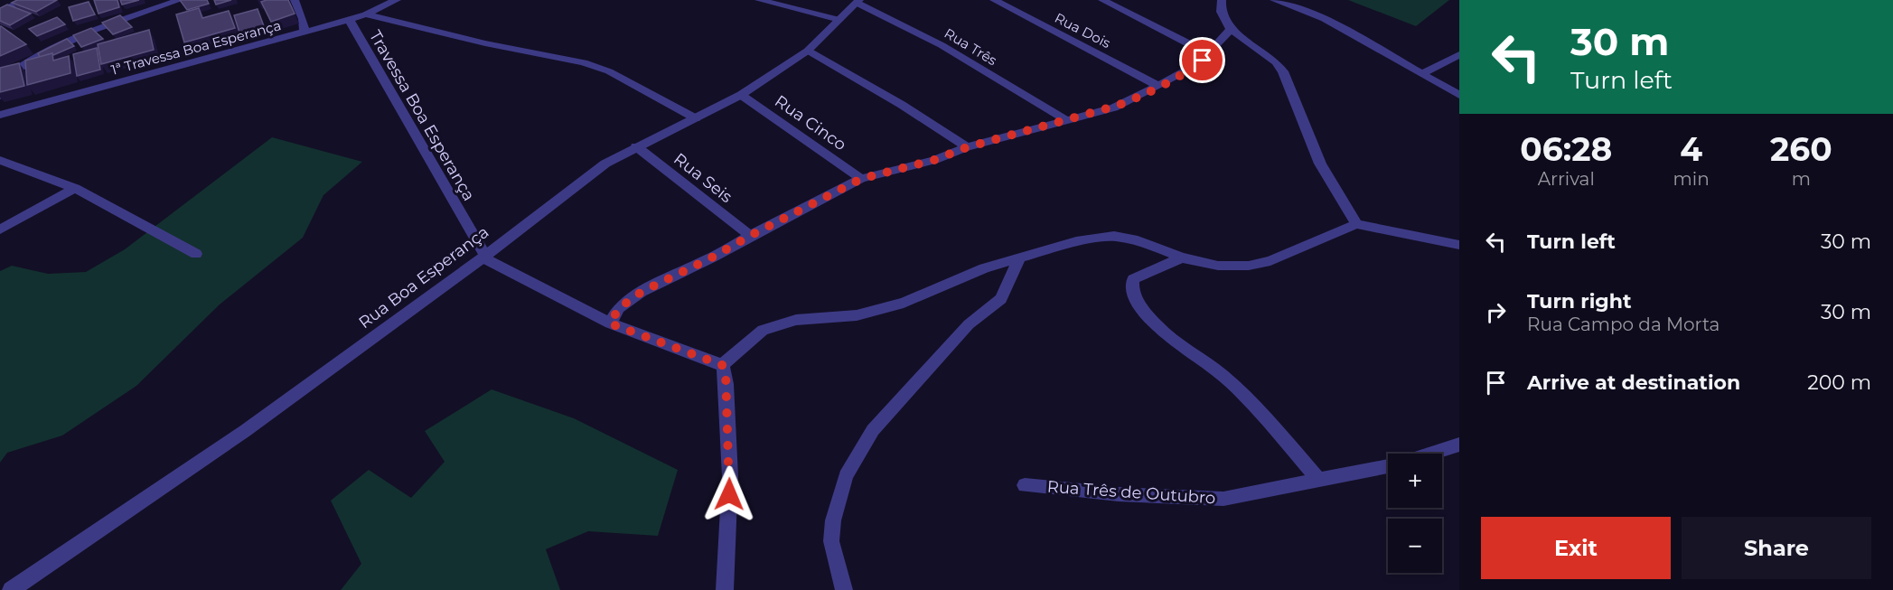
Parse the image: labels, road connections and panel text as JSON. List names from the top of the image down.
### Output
{
  "streets": {
    "street": [
      "Rua Dois",
      "Rua Três",
      "1ª Travessa Boa Esperança",
      "Travessa Boa Esperança",
      "Rua Cinco",
      "Rua Seis",
      "Rua Boa Esperança",
      "Rua Três de Outubro"
    ]
  },
  "crossings": [
    ["Rua Três", "Rua Boa Esperança"],
    ["1ª Travessa Boa Esperança", "Travessa Boa Esperança"],
    ["Travessa Boa Esperança", "Rua Boa Esperança"],
    ["Rua Cinco", "Rua Boa Esperança"],
    ["Rua Seis", "Rua Boa Esperança"]
  ],
  "page": {
    "turn": ["30 m", "Turn left"],
    "eta": [
      "06:28",
      "Arrival",
      "4",
      "min",
      "260",
      "m"
    ],
    "list": [
      {
        "name": "Turn left",
        "value": "30 m"
      },
      {
        "name": "Turn right",
        "note": "Rua Campo da Morta",
        "value": "30 m"
      },
      {
        "name": "Arrive at destination",
        "value": "200 m"
      }
    ],
    "map_buttons": ["+", "−"],
    "buttons": ["Exit", "Share"]
  }
}
